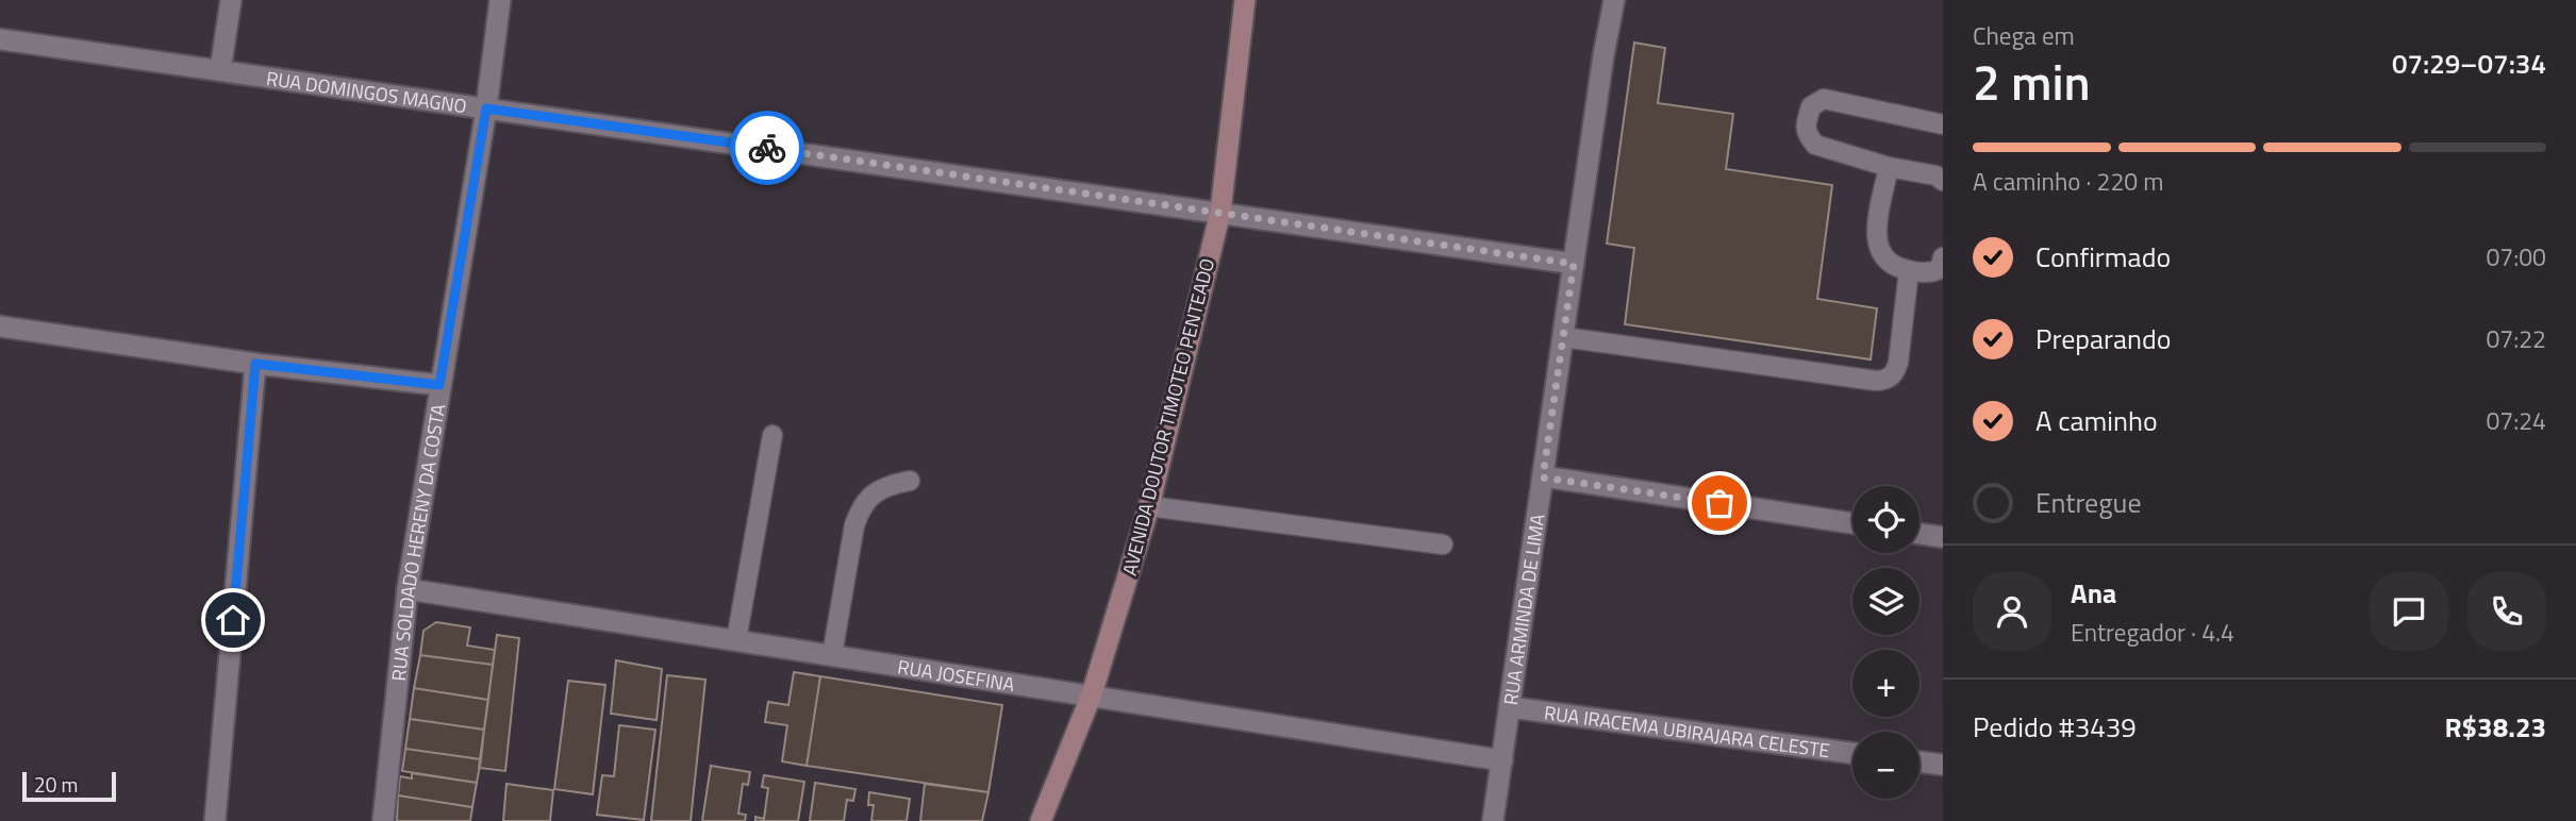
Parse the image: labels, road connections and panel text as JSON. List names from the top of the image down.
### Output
{
  "streets": {
    "main road": ["AVENIDA DOUTOR TIMOTEO PENTEADO"],
    "street": [
      "RUA DOMINGOS MAGNO",
      "RUA SOLDADO HERENY DA COSTA",
      "RUA ARMINDA DE LIMA",
      "RUA JOSEFINA",
      "RUA IRACEMA UBIRAJARA CELESTE"
    ]
  },
  "crossings": [
    ["RUA DOMINGOS MAGNO", "AVENIDA DOUTOR TIMOTEO PENTEADO"],
    ["RUA DOMINGOS MAGNO", "RUA SOLDADO HERENY DA COSTA"],
    ["RUA DOMINGOS MAGNO", "RUA ARMINDA DE LIMA"],
    ["AVENIDA DOUTOR TIMOTEO PENTEADO", "RUA JOSEFINA"],
    ["RUA SOLDADO HERENY DA COSTA", "RUA JOSEFINA"],
    ["RUA ARMINDA DE LIMA", "RUA JOSEFINA"],
    ["RUA ARMINDA DE LIMA", "RUA IRACEMA UBIRAJARA CELESTE"]
  ],
  "scale_bar": "20 m",
  "page": {
    "heading": ["2 min", "Chega em", "07:29–07:34"],
    "panel": [
      "Ana",
      "Entregador · 4.4",
      "Pedido #3439",
      "R$38.23"
    ],
    "bar": "A caminho · 220 m",
    "list": [
      ["Confirmado", "07:00"],
      ["Preparando", "07:22"],
      ["A caminho", "07:24"],
      "Entregue"
    ],
    "map_buttons": ["+", "−"],
    "scale": "20 m"
  }
}
